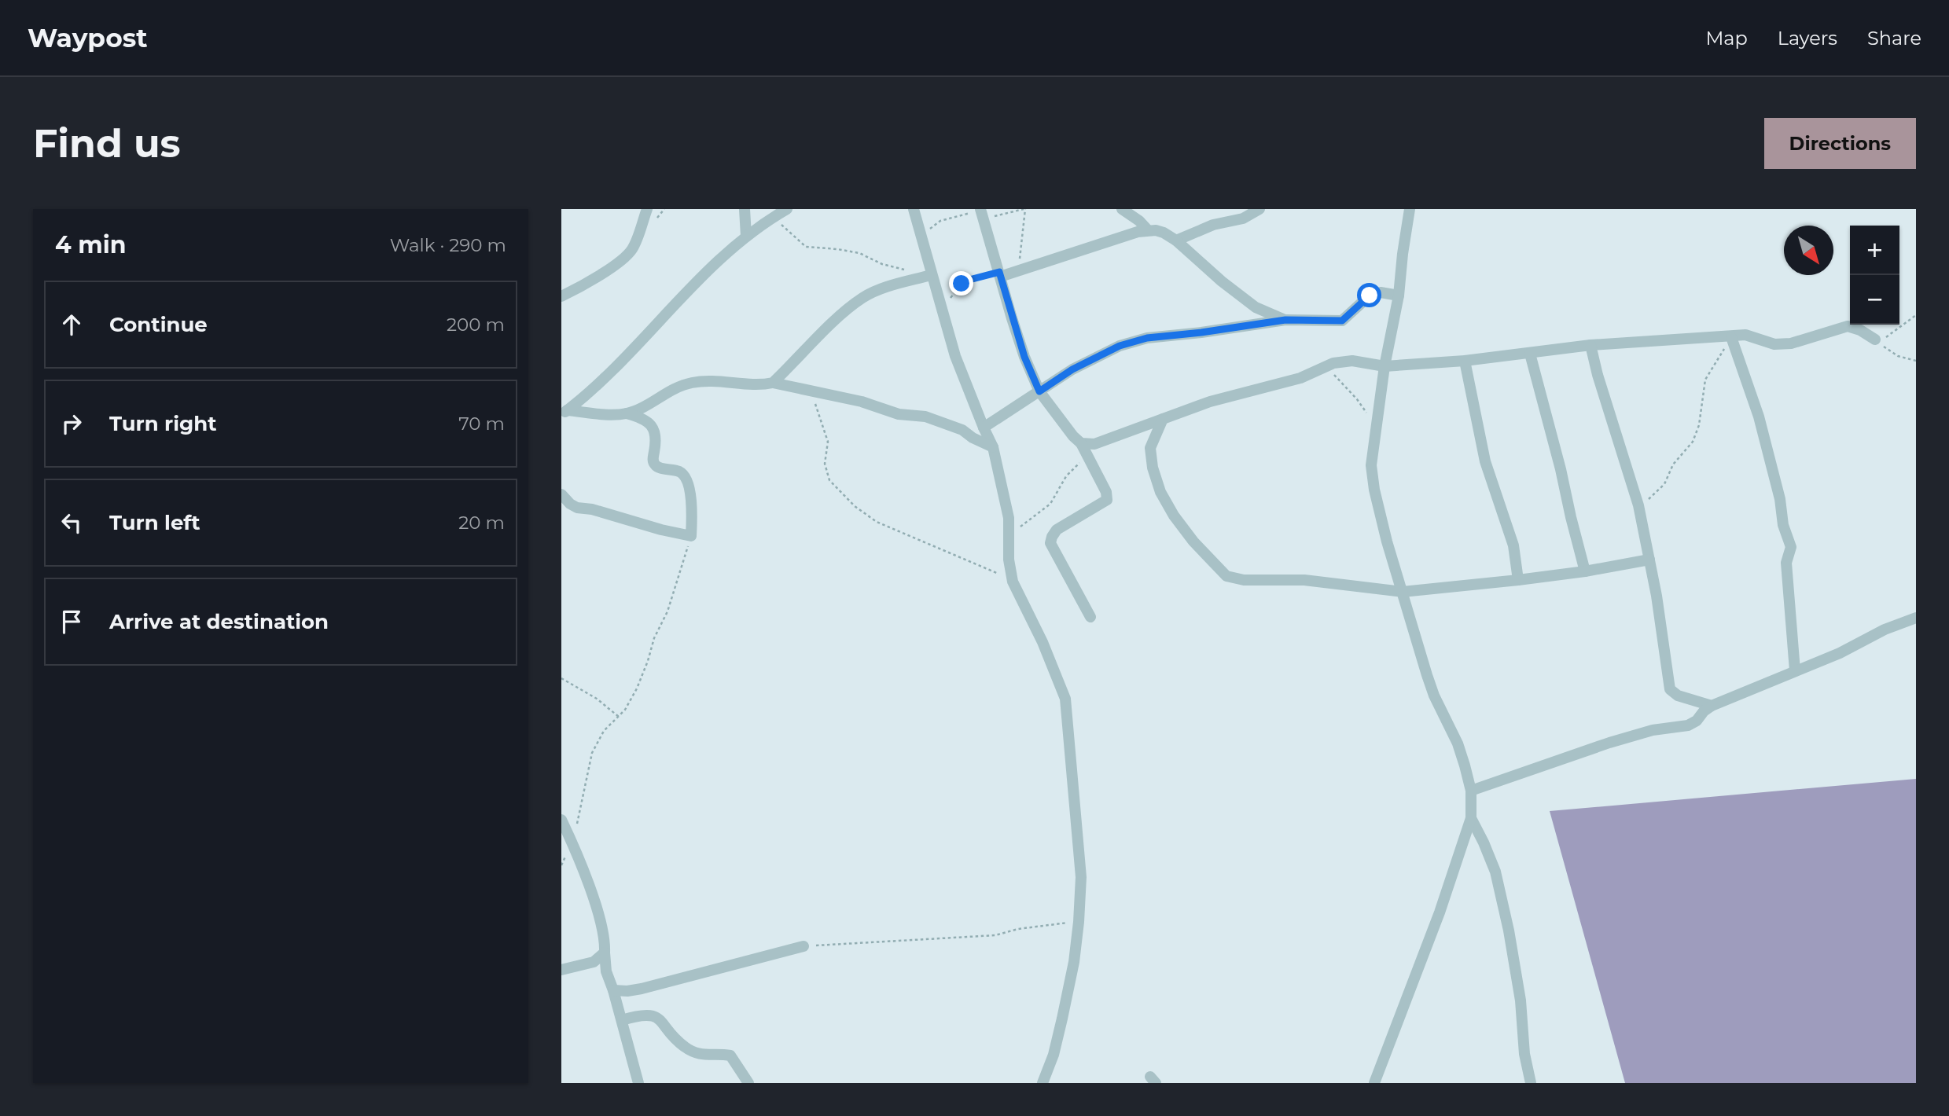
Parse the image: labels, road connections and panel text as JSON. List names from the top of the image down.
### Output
{
  "north": "bottom right",
  "page": {
    "header": "Waypost",
    "nav": ["Map", "Layers", "Share"],
    "buttons": "Directions",
    "title": "Find us",
    "heading": ["4 min", "Walk · 290 m"],
    "map_buttons": ["+", "−"],
    "list": [
      ["Continue", "200 m"],
      ["Turn right", "70 m"],
      ["Turn left", "20 m"],
      "Arrive at destination"
    ]
  }
}
